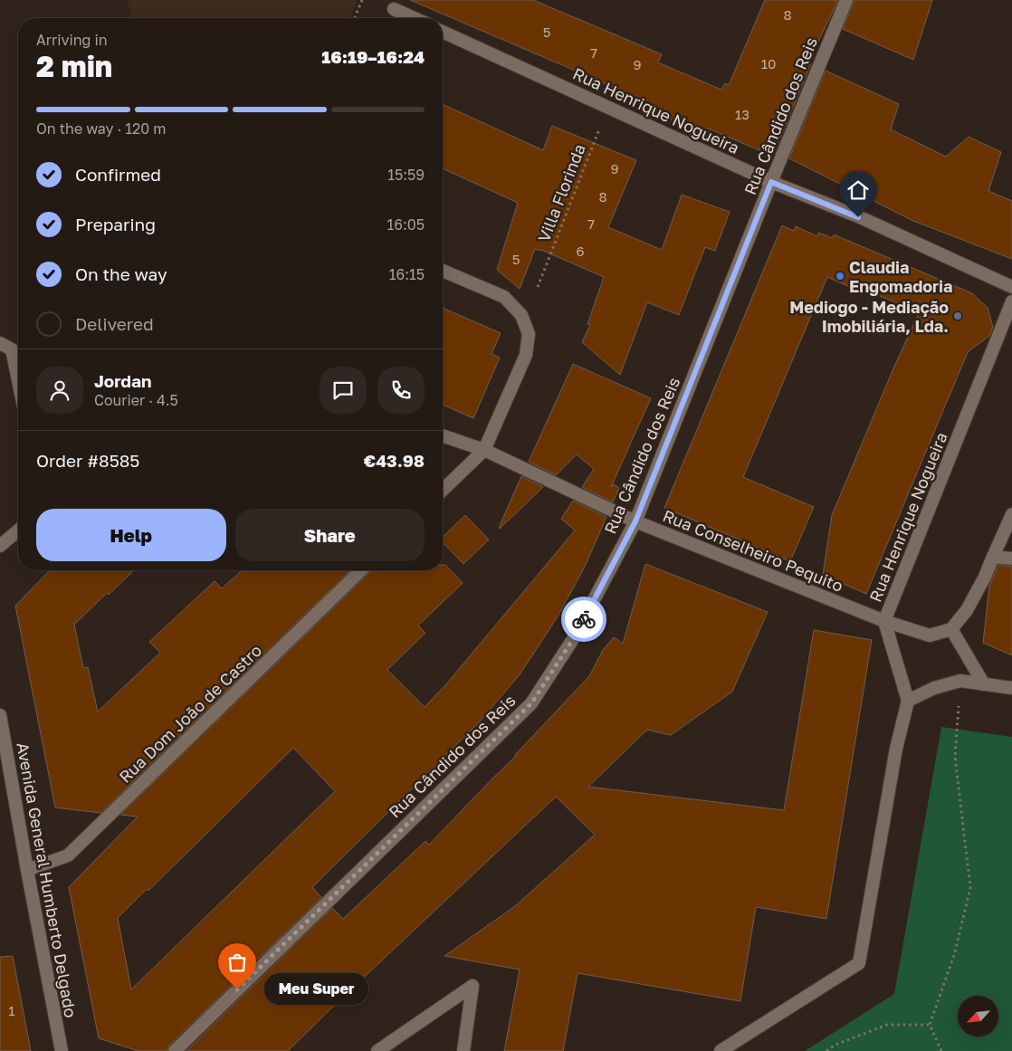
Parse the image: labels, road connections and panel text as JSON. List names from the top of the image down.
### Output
{
  "streets": {
    "street": [
      "Rua Henrique Nogueira",
      "Rua Cândido dos Reis",
      "Rua Conselheiro Pequito",
      "Rua Dom João de Castro",
      "Avenida General Humberto Delgado"
    ],
    "path": ["Villa Florinda"]
  },
  "crossings": [
    ["Rua Henrique Nogueira", "Rua Cândido dos Reis"],
    ["Rua Henrique Nogueira", "Villa Florinda"],
    ["Rua Henrique Nogueira", "Rua Conselheiro Pequito"],
    ["Rua Cândido dos Reis", "Rua Conselheiro Pequito"],
    ["Rua Dom João de Castro", "Avenida General Humberto Delgado"]
  ],
  "places": ["Claudia Engomadoria", "Mediogo - Mediação Imobiliária, Lda.", "Meu Super"],
  "house_numbers": [
    "8",
    "5",
    "7",
    "10",
    "9",
    "13",
    "9",
    "8",
    "7",
    "6",
    "5",
    "1"
  ],
  "north": "bottom left",
  "page": {
    "heading": ["2 min", "Arriving in", "16:19–16:24"],
    "panel": [
      "Jordan",
      "Courier · 4.5",
      "Order #8585",
      "€43.98"
    ],
    "bar": "On the way · 120 m",
    "list": [
      ["Confirmed", "15:59"],
      ["Preparing", "16:05"],
      ["On the way", "16:15"],
      "Delivered"
    ],
    "buttons": ["Help", "Share"],
    "bubble": "Meu Super"
  }
}
